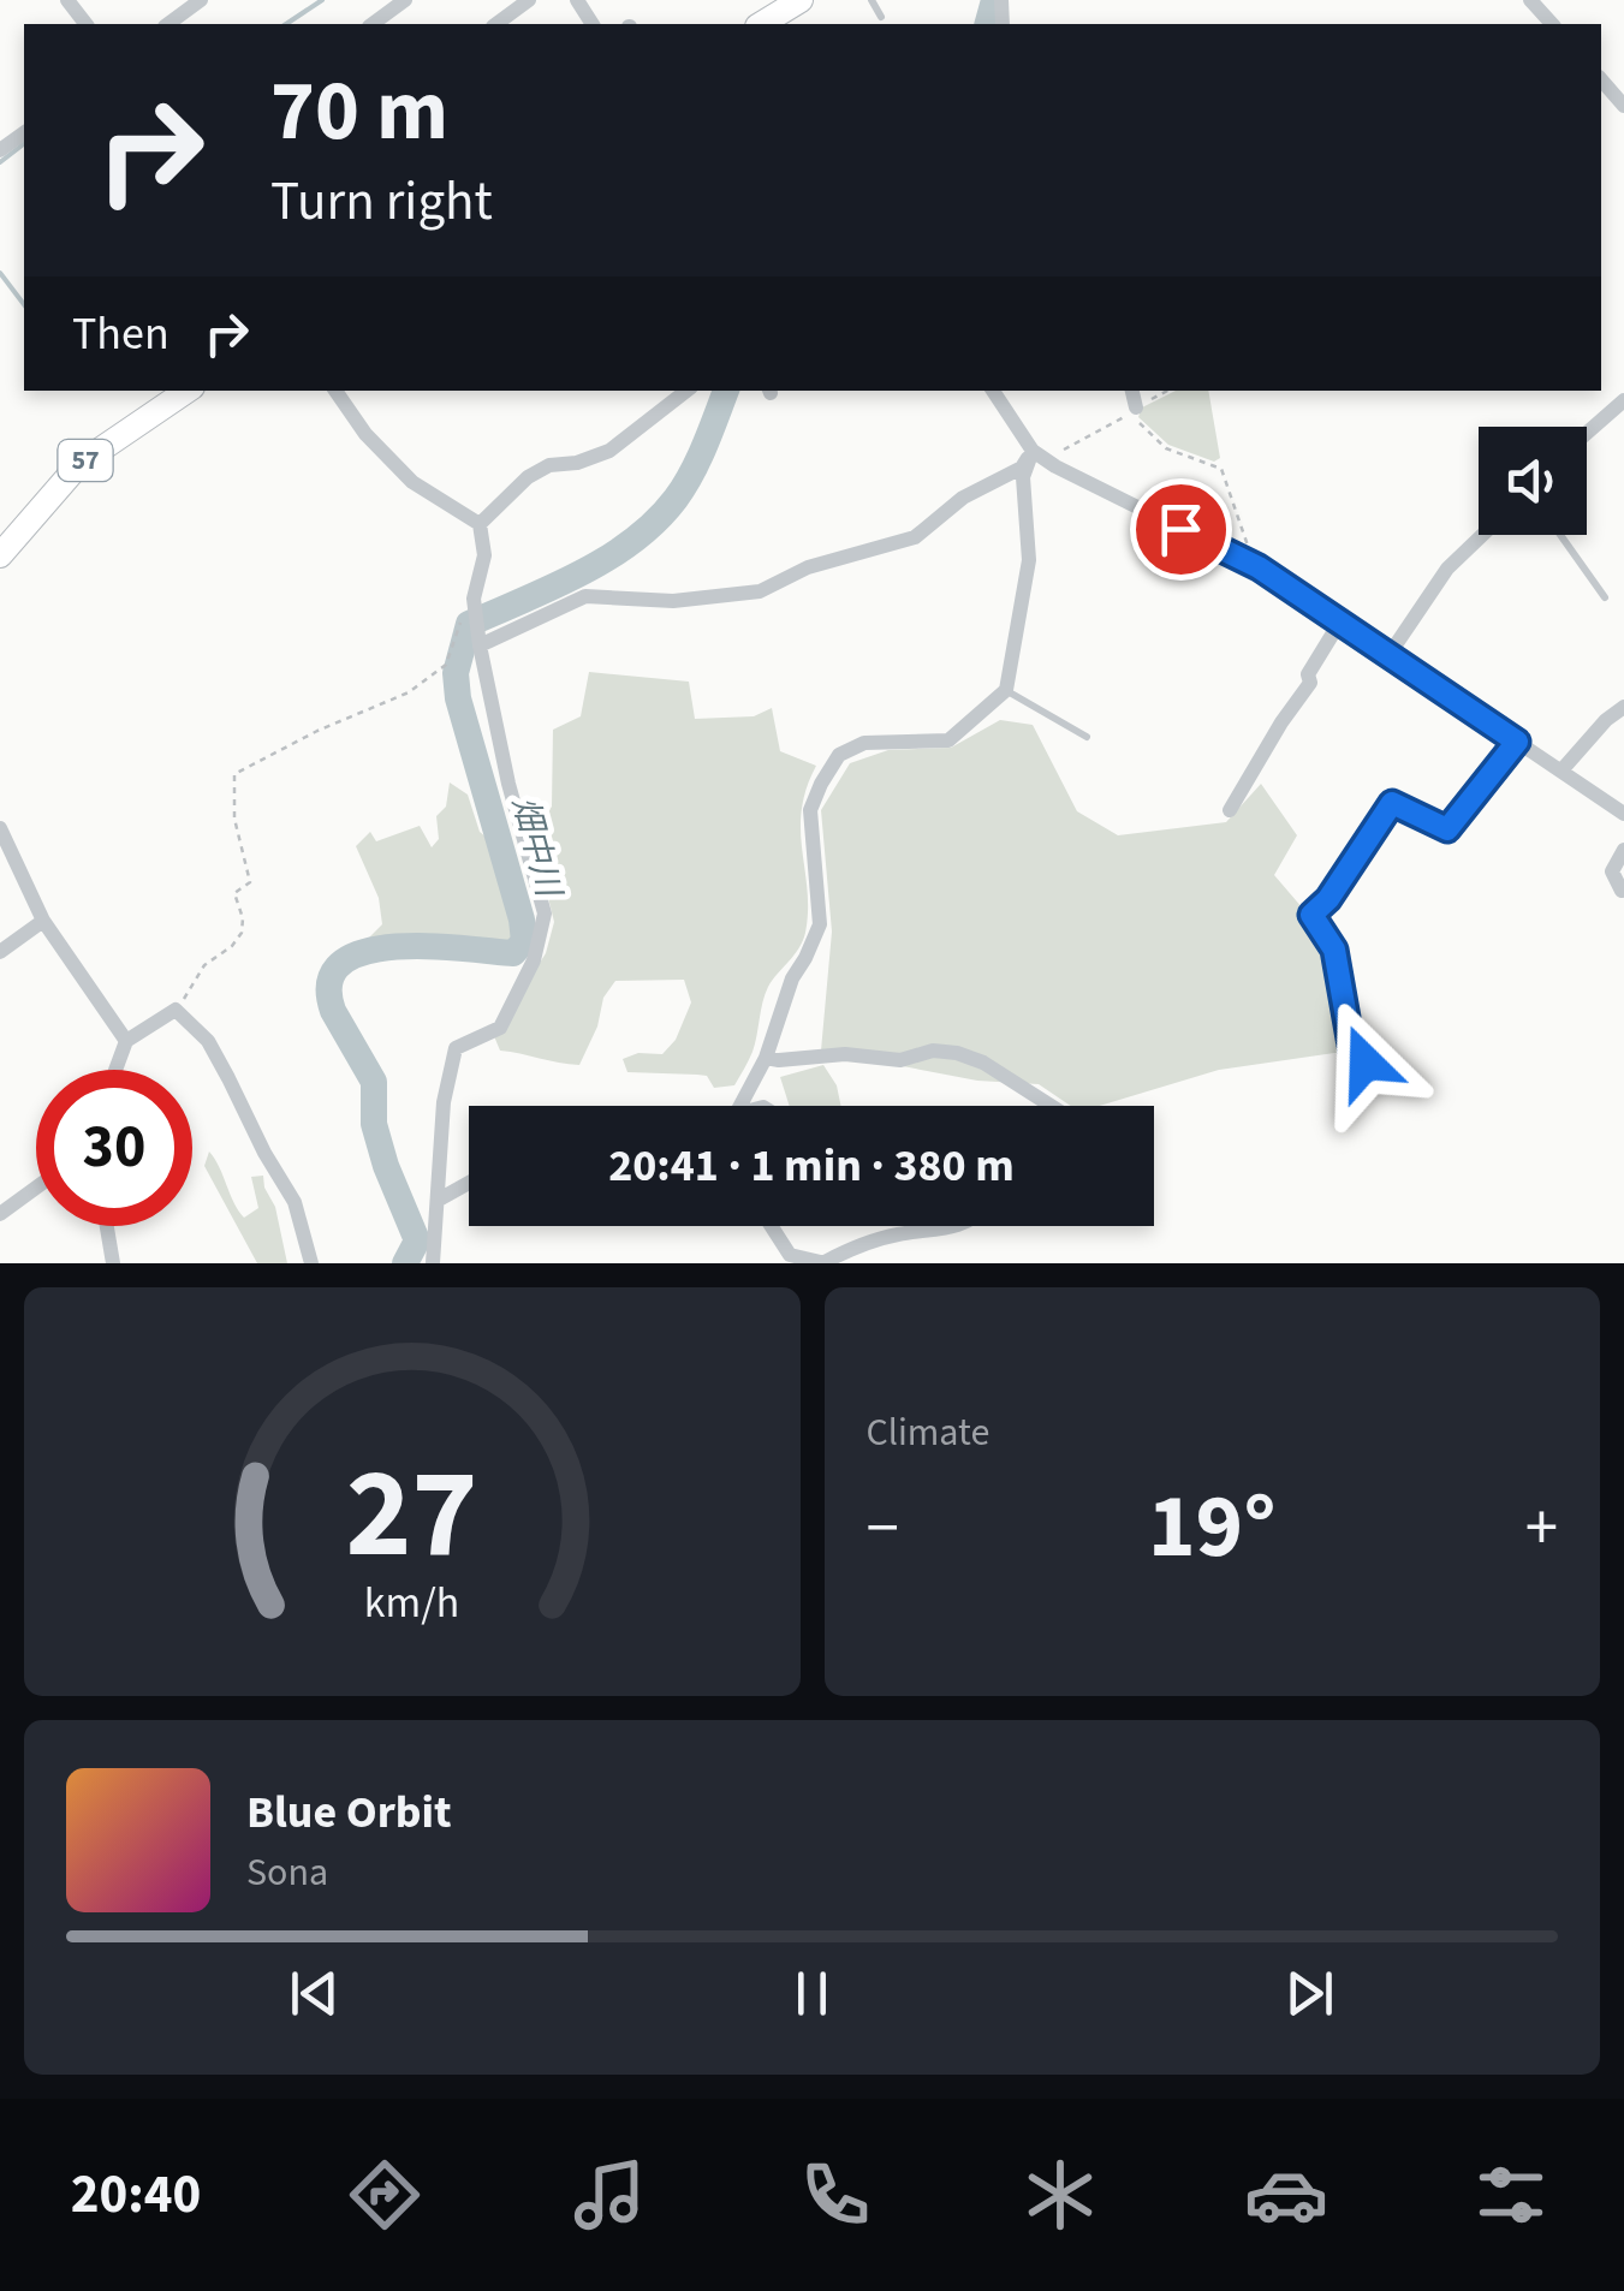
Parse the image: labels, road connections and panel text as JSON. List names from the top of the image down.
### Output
{
  "streets": {
    "main road": ["57"]
  },
  "water": ["畑中川"],
  "page": {
    "turn": ["70 m", "Turn right"],
    "then": "Then",
    "limit": "30",
    "trip": "20:41 · 1 min · 380 m",
    "tile": "Climate",
    "heat": ["−", "19°", "+"],
    "song": ["Blue Orbit", "Sona"],
    "tabs": "20:40",
    "gauge": ["27", "km/h"]
  }
}
